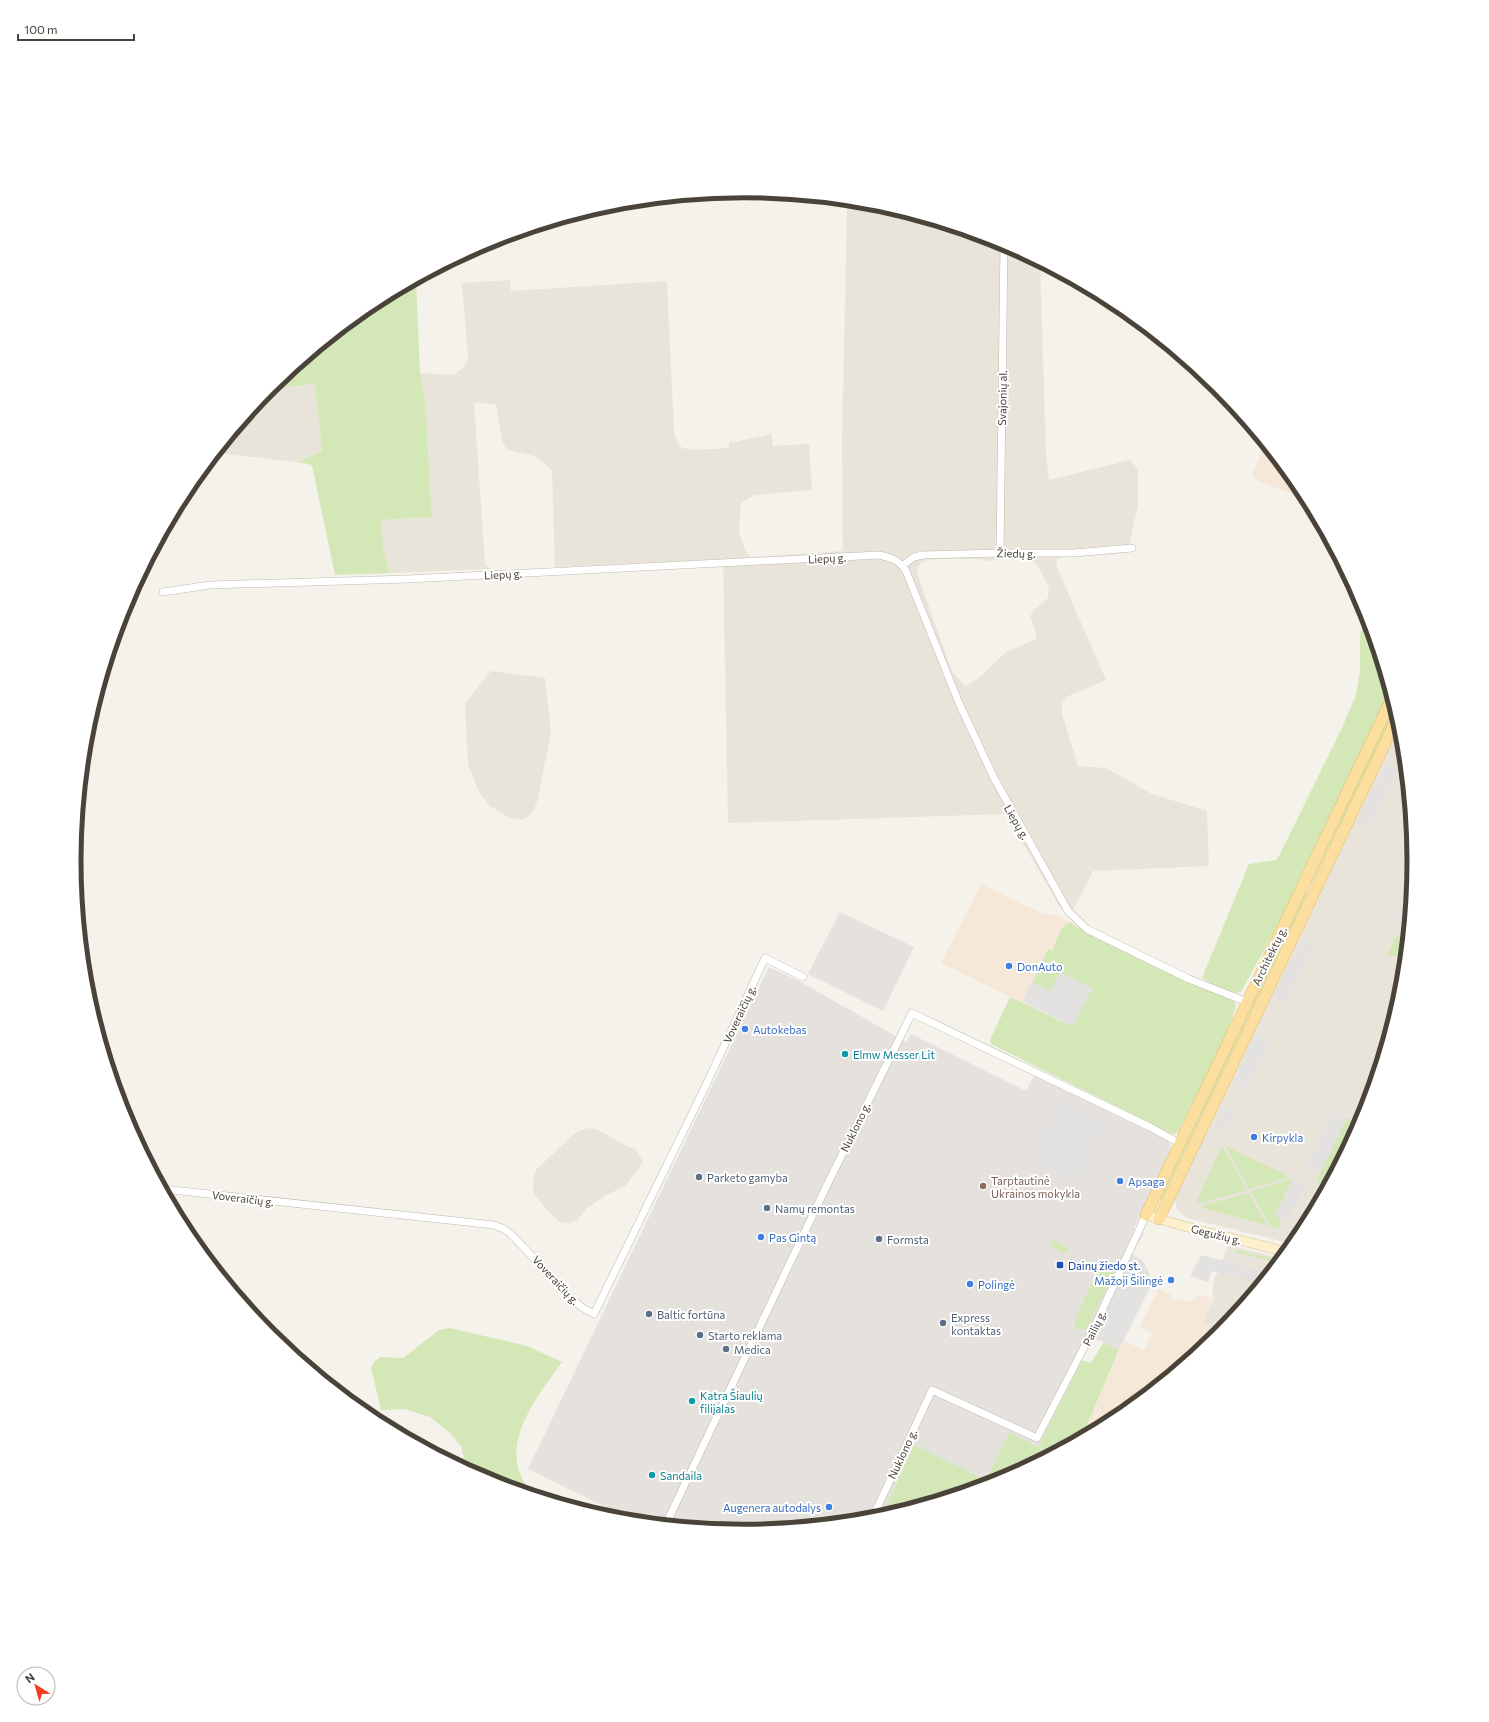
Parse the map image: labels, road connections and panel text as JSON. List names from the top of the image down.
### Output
{
  "streets": {
    "main road": ["Architektų g.", "Gegužių g."],
    "street": [
      "Svajonių al.",
      "Žiedų g.",
      "Liepų g.",
      "Voveraičių g.",
      "Nuklono g.",
      "Pailių g."
    ]
  },
  "crossings": [
    ["Svajonių al.", "Žiedų g."],
    ["Žiedų g.", "Liepų g."],
    ["Liepų g.", "Architektų g."],
    ["Architektų g.", "Nuklono g."],
    ["Architektų g.", "Gegužių g."],
    ["Architektų g.", "Pailių g."],
    ["Nuklono g.", "Pailių g."],
    ["Gegužių g.", "Pailių g."]
  ],
  "places": {
    "other": [
      "DonAuto",
      "Autokebas",
      "Elmw Messer Lit",
      "Kirpykla",
      "Parketo gamyba",
      "Apsaga",
      "Tarptautinė Ukrainos mokykla",
      "Namų remontas",
      "Pas Gintą",
      "Formsta",
      "Mažoji Šilingė",
      "Polingė",
      "Baltic fortūna",
      "Express kontaktas",
      "Starto reklama",
      "Medica",
      "Katra Šiaulių filijalas",
      "Sandaila",
      "Augenera autodalys"
    ],
    "transit": ["Dainų žiedo st."]
  },
  "scale_bar": "100 m",
  "north": "top left"
}
